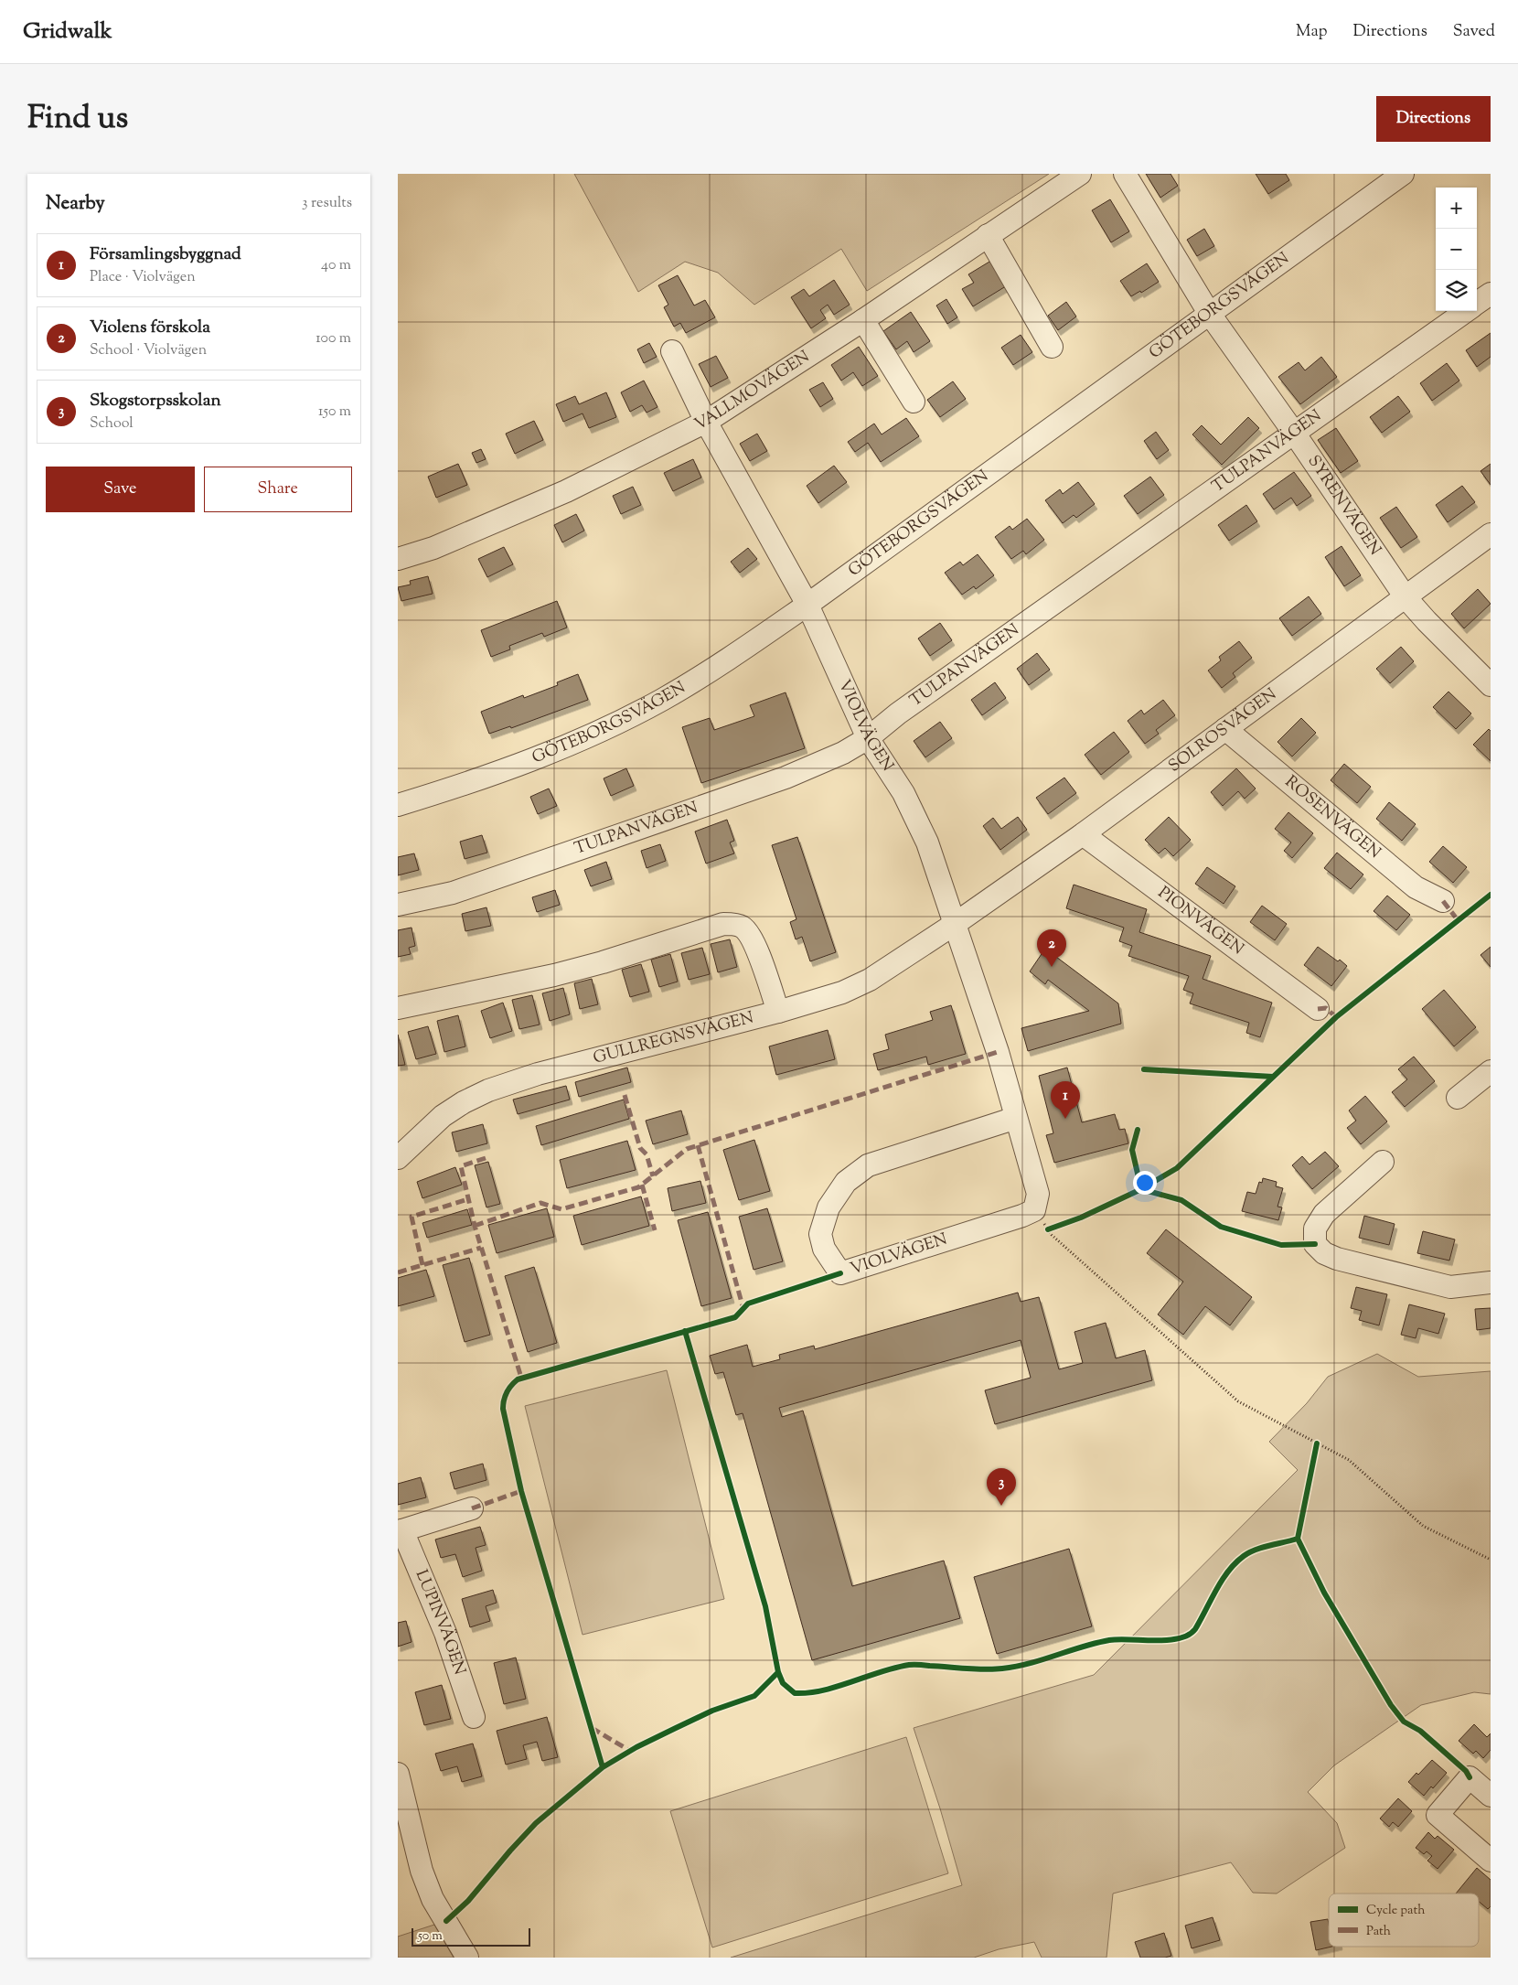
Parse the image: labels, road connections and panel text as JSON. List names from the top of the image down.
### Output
{
  "streets": {
    "street": [
      "GÖTEBORGSVÄGEN",
      "VALLMOVÄGEN",
      "TULPANVÄGEN",
      "SYRENVÄGEN",
      "VIOLVÄGEN",
      "SOLROSVÄGEN",
      "ROSENVÄGEN",
      "PIONVÄGEN",
      "GULLREGNSVÄGEN",
      "LUPINVÄGEN"
    ]
  },
  "crossings": [
    ["GÖTEBORGSVÄGEN", "SYRENVÄGEN"],
    ["GÖTEBORGSVÄGEN", "VIOLVÄGEN"],
    ["VALLMOVÄGEN", "VIOLVÄGEN"],
    ["TULPANVÄGEN", "SYRENVÄGEN"],
    ["TULPANVÄGEN", "VIOLVÄGEN"],
    ["SYRENVÄGEN", "SOLROSVÄGEN"],
    ["VIOLVÄGEN", "SOLROSVÄGEN"],
    ["VIOLVÄGEN", "GULLREGNSVÄGEN"],
    ["SOLROSVÄGEN", "ROSENVÄGEN"],
    ["SOLROSVÄGEN", "PIONVÄGEN"],
    ["SOLROSVÄGEN", "GULLREGNSVÄGEN"]
  ],
  "legend": ["Cycle path", "Path"],
  "scale_bar": "50 m",
  "page": {
    "header": "Gridwalk",
    "nav": ["Map", "Directions", "Saved"],
    "title": "Find us",
    "buttons": [
      "Directions",
      ["Save", "Share"]
    ],
    "heading": ["Nearby", "3 results"],
    "map_buttons": ["+", "−"],
    "list": [
      {
        "mark": "1",
        "name": "Församlingsbyggnad",
        "note": "Place · Violvägen",
        "value": "40 m"
      },
      {
        "mark": "2",
        "name": "Violens förskola",
        "note": "School · Violvägen",
        "value": "100 m"
      },
      {
        "mark": "3",
        "name": "Skogstorpsskolan",
        "note": "School",
        "value": "150 m"
      }
    ],
    "pins": ["2", "1", "3"],
    "scale": "50 m"
  }
}
